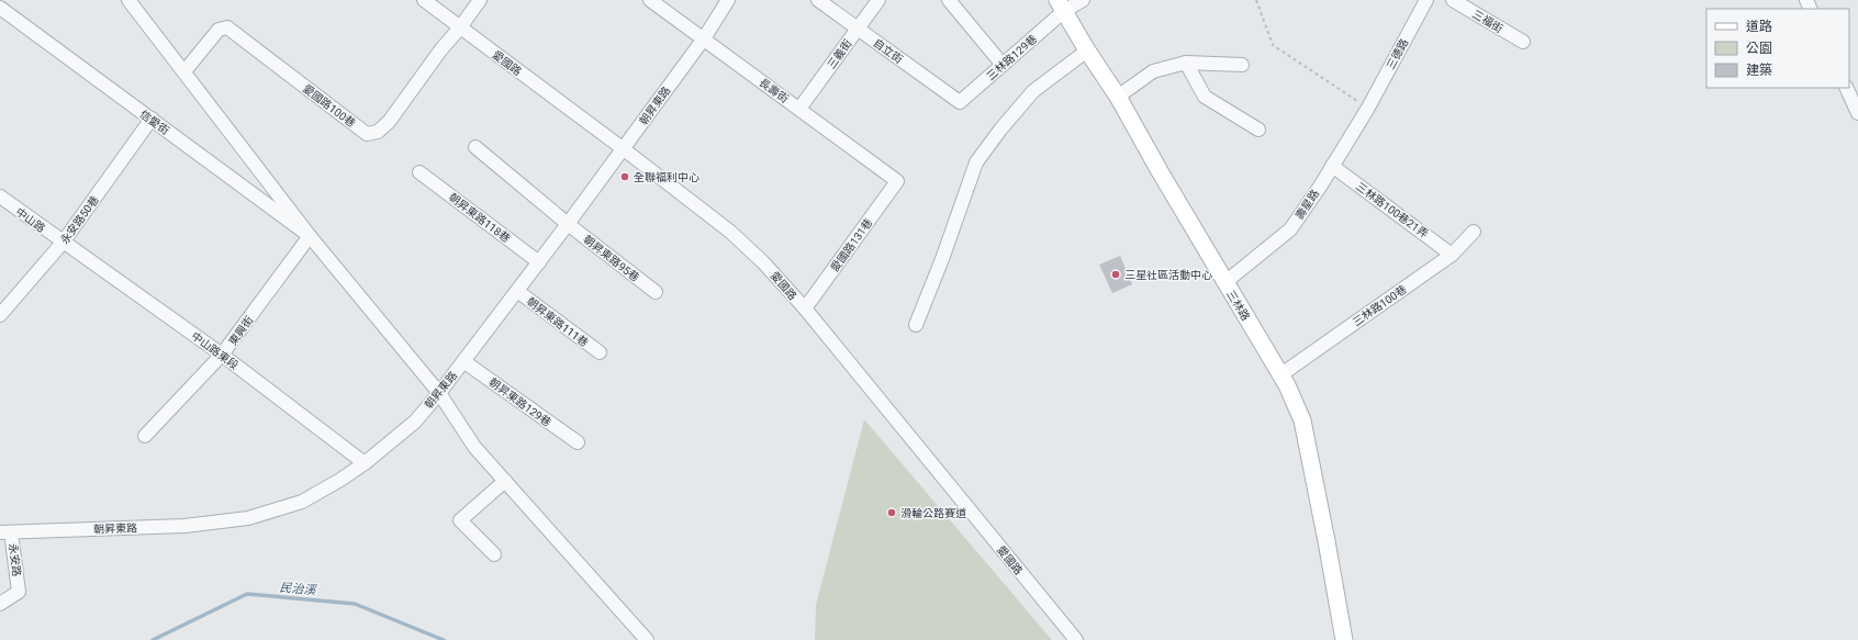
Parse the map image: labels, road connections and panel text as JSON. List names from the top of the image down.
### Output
{
  "streets": {
    "main road": ["三林路"],
    "street": [
      "三福街",
      "自立街",
      "三義街",
      "三德路",
      "三林路129巷",
      "愛國路",
      "長壽街",
      "愛國路100巷",
      "朝昇東路",
      "信愛街",
      "壽星路",
      "三林路100巷21弄",
      "朝昇東路118巷",
      "中山路",
      "永安路50巷",
      "愛國路131巷",
      "朝昇東路95巷",
      "三林路100巷",
      "朝昇東路111巷",
      "東興街",
      "中山路東段",
      "朝昇東路129巷",
      "永安路"
    ]
  },
  "crossings": [
    ["自立街", "三義街"],
    ["自立街", "三林路129巷"],
    ["三義街", "長壽街"],
    ["三德路", "壽星路"],
    ["三林路129巷", "三林路"],
    ["愛國路", "愛國路100巷"],
    ["愛國路", "朝昇東路"],
    ["愛國路", "愛國路131巷"],
    ["長壽街", "朝昇東路"],
    ["長壽街", "愛國路131巷"],
    ["朝昇東路", "朝昇東路118巷"],
    ["朝昇東路", "朝昇東路95巷"],
    ["朝昇東路", "朝昇東路111巷"],
    ["朝昇東路", "中山路東段"],
    ["朝昇東路", "朝昇東路129巷"],
    ["朝昇東路", "永安路"],
    ["信愛街", "永安路50巷"],
    ["信愛街", "東興街"],
    ["壽星路", "三林路100巷21弄"],
    ["壽星路", "三林路"],
    ["三林路100巷21弄", "三林路100巷"],
    ["中山路", "永安路50巷"],
    ["中山路", "中山路東段"],
    ["永安路50巷", "中山路東段"],
    ["三林路", "三林路100巷"],
    ["東興街", "中山路東段"]
  ],
  "water": ["民治溪"],
  "places": ["全聯福利中心", "三星社區活動中心", "滑輪公路賽道"],
  "legend": ["道路", "公園", "建築"]
}
